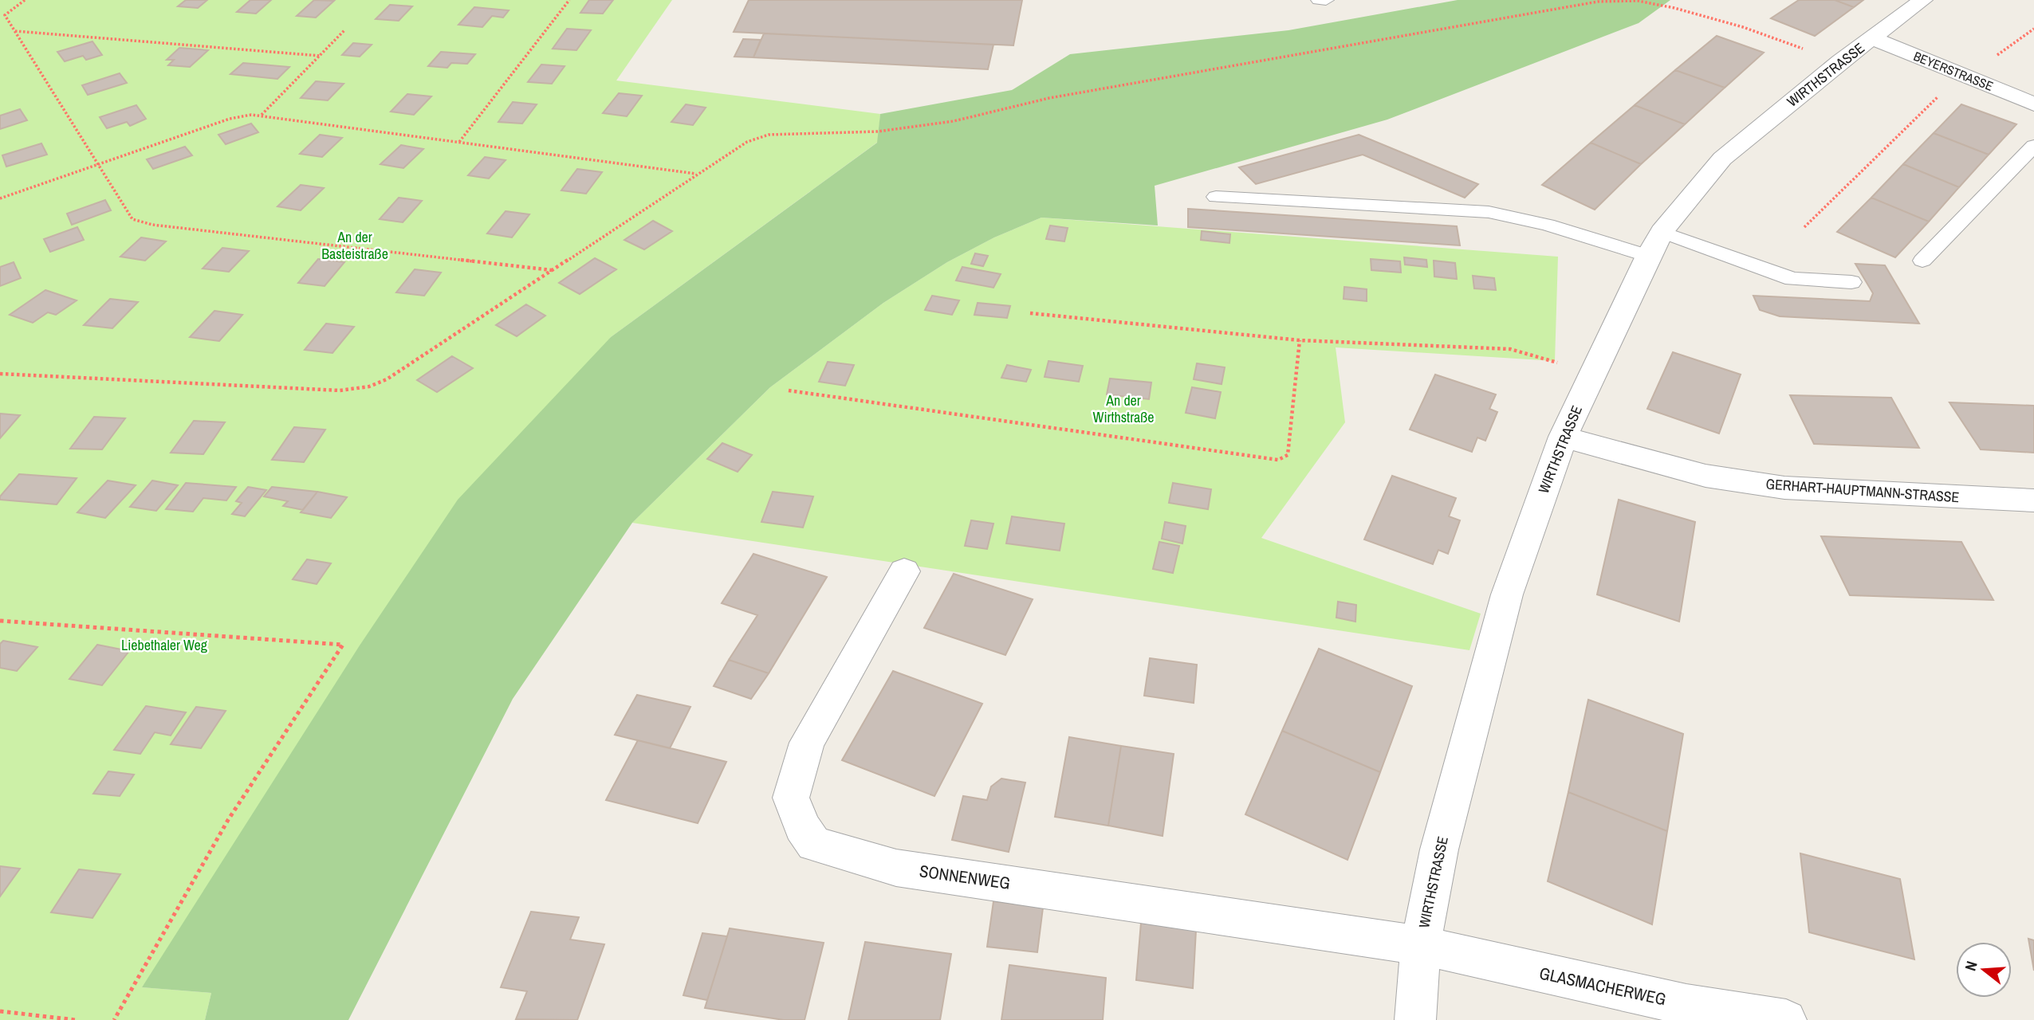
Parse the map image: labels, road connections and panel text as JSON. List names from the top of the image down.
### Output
{
  "streets": {
    "street": [
      "BEYERSTRASSE",
      "WIRTHSTRASSE",
      "GERHART-HAUPTMANN-STRASSE",
      "SONNENWEG",
      "GLASMACHERWEG"
    ]
  },
  "crossings": [
    ["BEYERSTRASSE", "WIRTHSTRASSE"],
    ["WIRTHSTRASSE", "GERHART-HAUPTMANN-STRASSE"],
    ["WIRTHSTRASSE", "SONNENWEG"],
    ["WIRTHSTRASSE", "GLASMACHERWEG"],
    ["SONNENWEG", "GLASMACHERWEG"]
  ],
  "parks": ["An der Basteistraße", "An der Wirthstraße", "Liebethaler Weg"],
  "north": "left"
}
